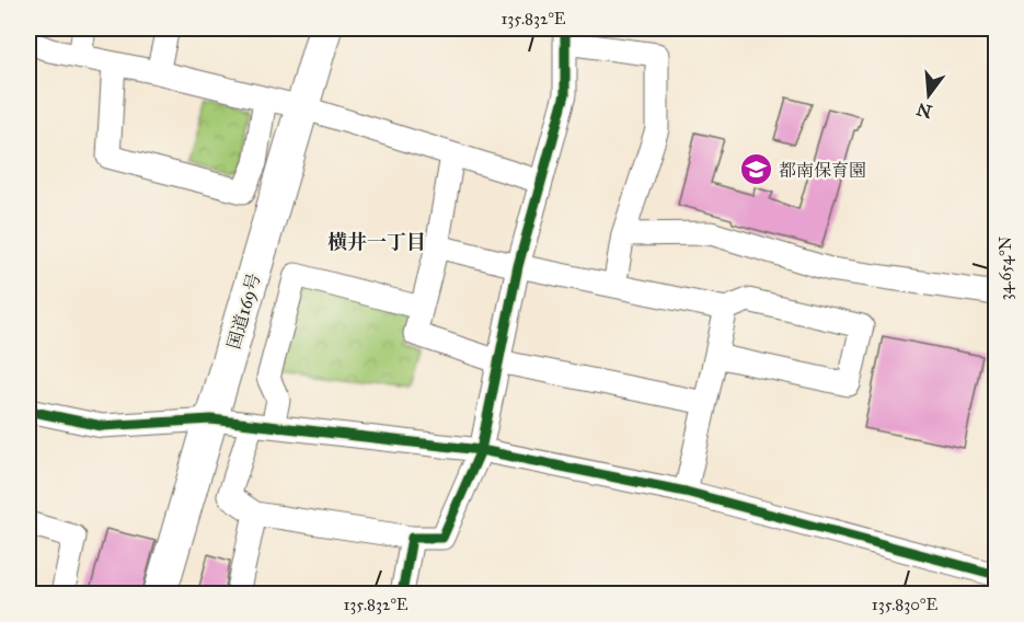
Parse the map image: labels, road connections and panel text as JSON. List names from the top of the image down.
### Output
{
  "streets": {
    "highway": ["国道169号"]
  },
  "districts": ["横井一丁目"],
  "places": {
    "school or university": ["都南保育園"]
  },
  "north": "bottom",
  "coordinates": ["135.832°E", "34.654°N", "135.830°E"]
}
